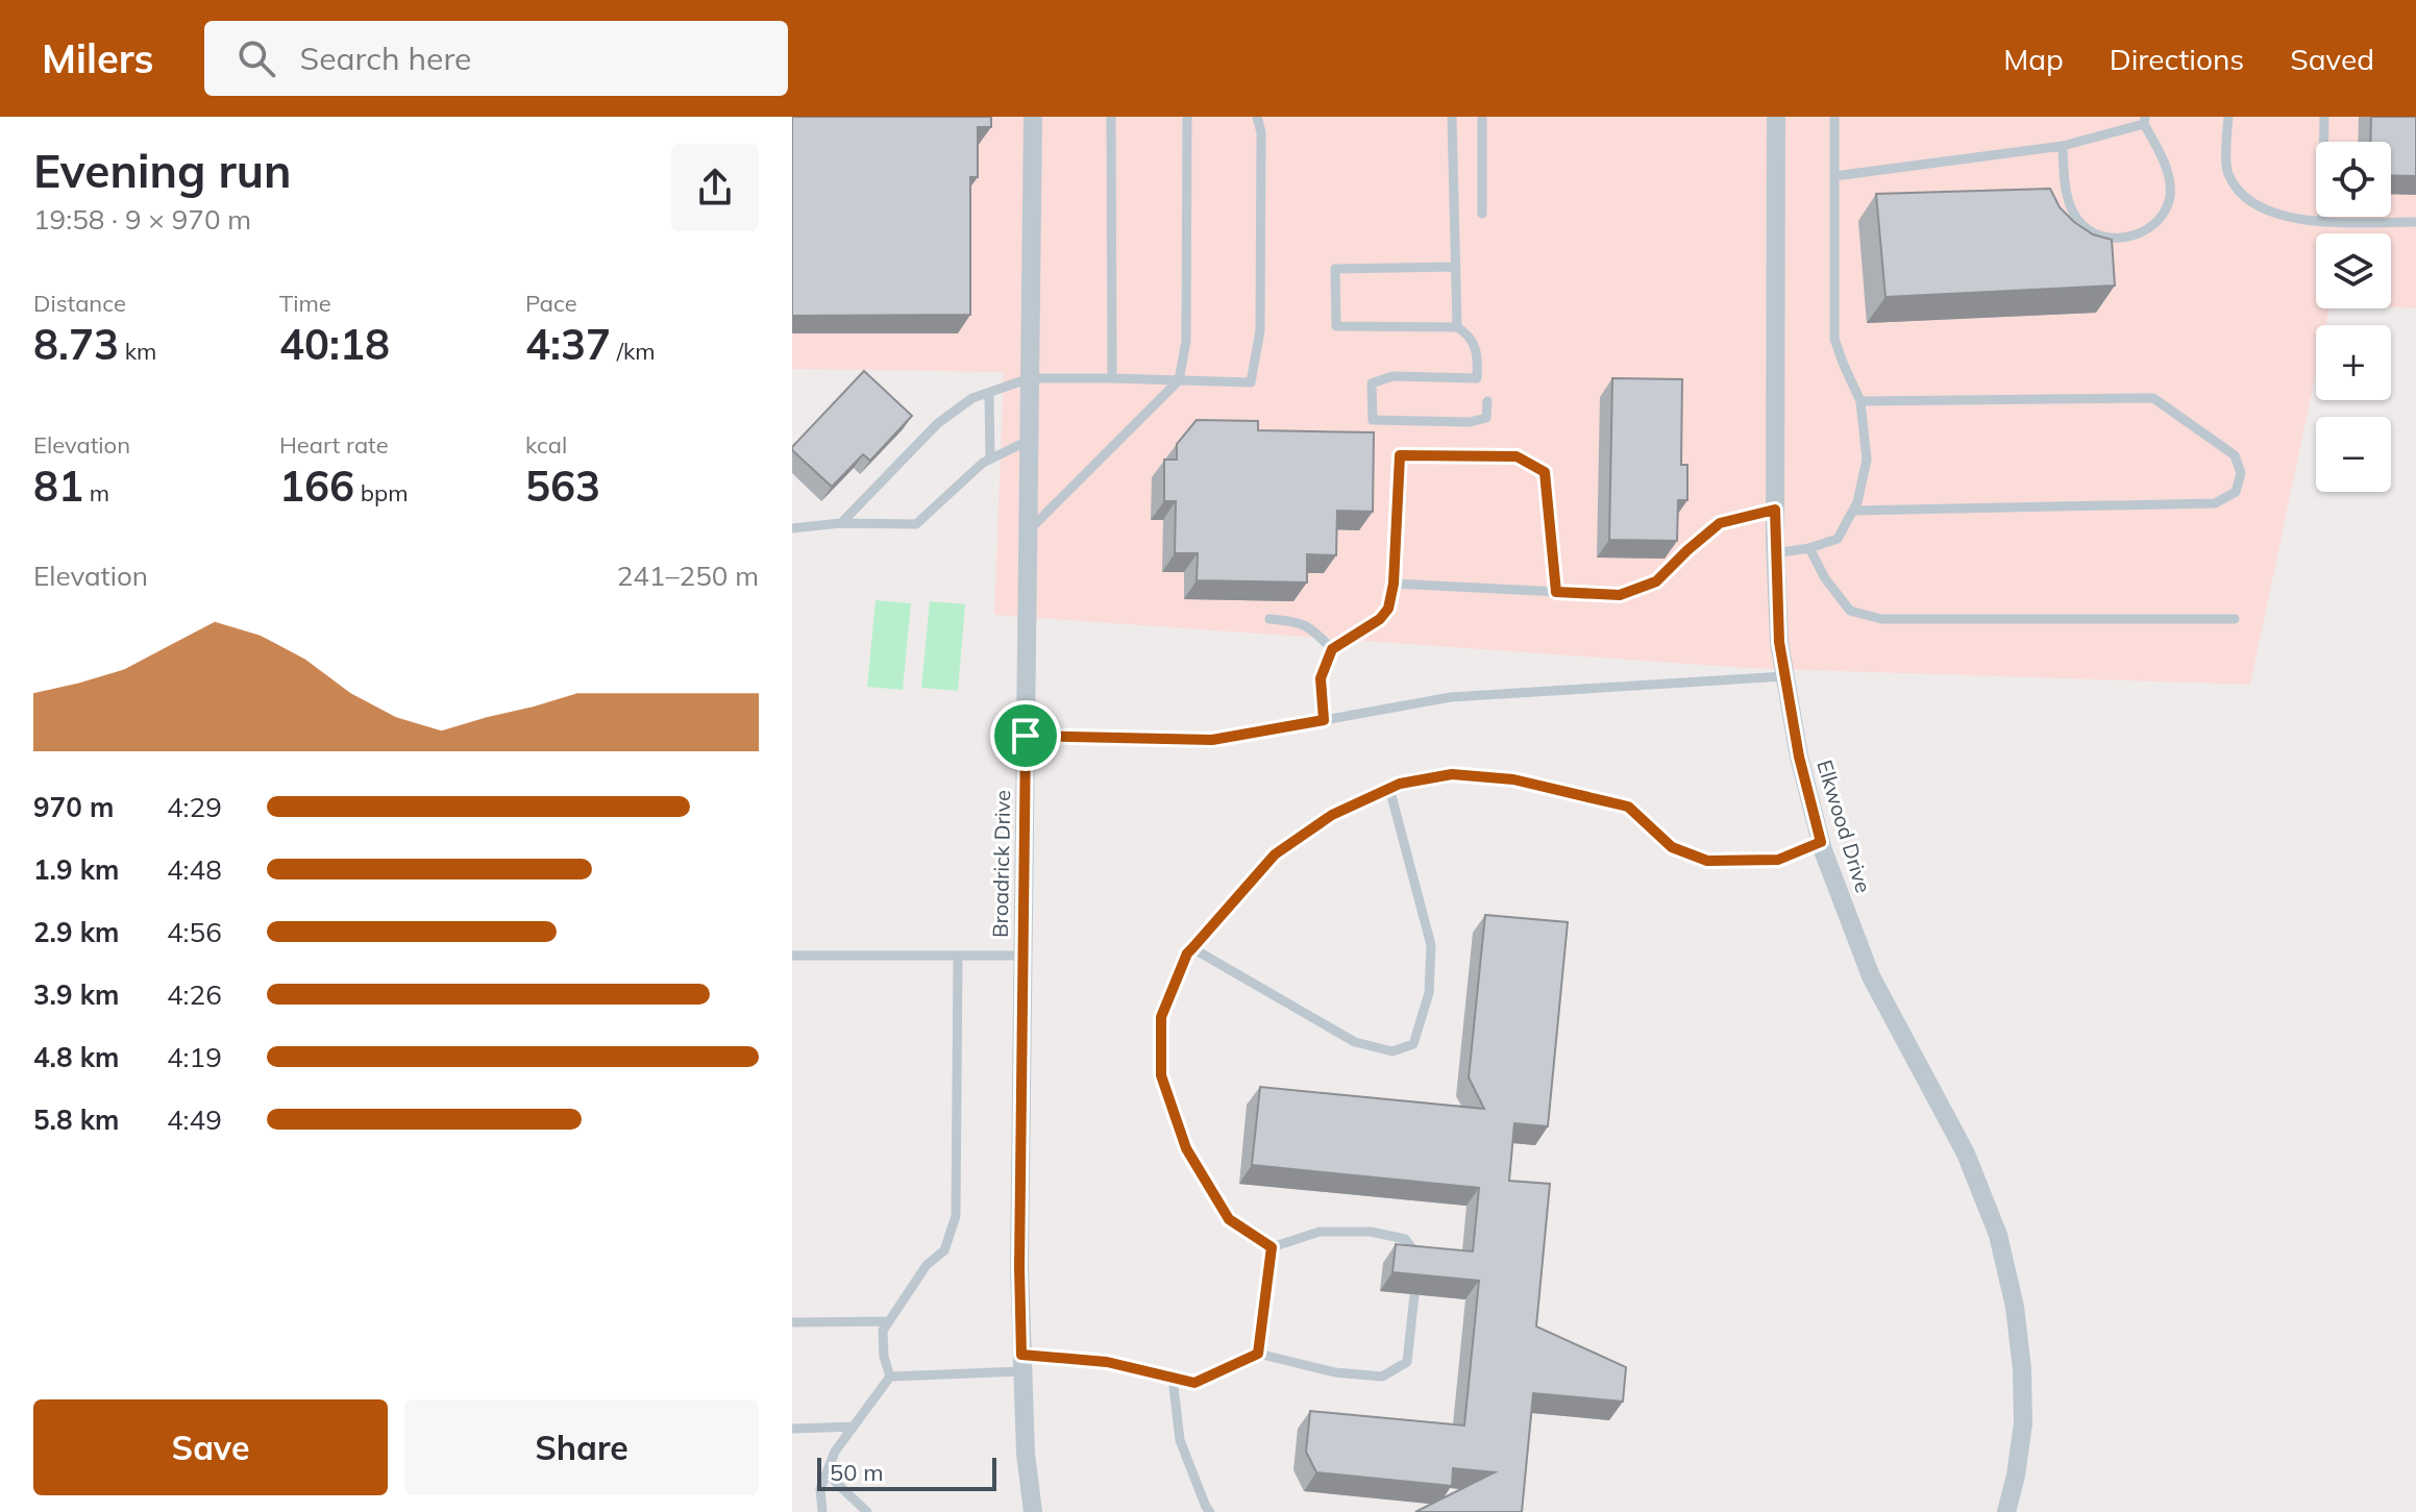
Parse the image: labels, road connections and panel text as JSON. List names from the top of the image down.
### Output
{
  "streets": {
    "street": ["Elkwood Drive", "Broadrick Drive"]
  },
  "scale_bar": "50 m",
  "page": {
    "header": "Milers",
    "search": "Search here",
    "nav": ["Map", "Directions", "Saved"],
    "heading": ["Evening run", "19:58 · 9 × 970 m"],
    "map_buttons": ["+", "−"],
    "stats": [
      ["Distance", "8.73 km"],
      ["Time", "40:18"],
      ["Pace", "4:37 /km"],
      ["Elevation", "81 m"],
      ["Heart rate", "166 bpm"],
      ["kcal", "563"]
    ],
    "chart": ["Elevation", "241–250 m"],
    "list": [
      {
        "name": "970 m",
        "note": "4:29"
      },
      {
        "name": "1.9 km",
        "note": "4:48"
      },
      {
        "name": "2.9 km",
        "note": "4:56"
      },
      {
        "name": "3.9 km",
        "note": "4:26"
      },
      {
        "name": "4.8 km",
        "note": "4:19"
      },
      {
        "name": "5.8 km",
        "note": "4:49"
      }
    ],
    "buttons": ["Save", "Share"],
    "scale": "50 m"
  }
}
